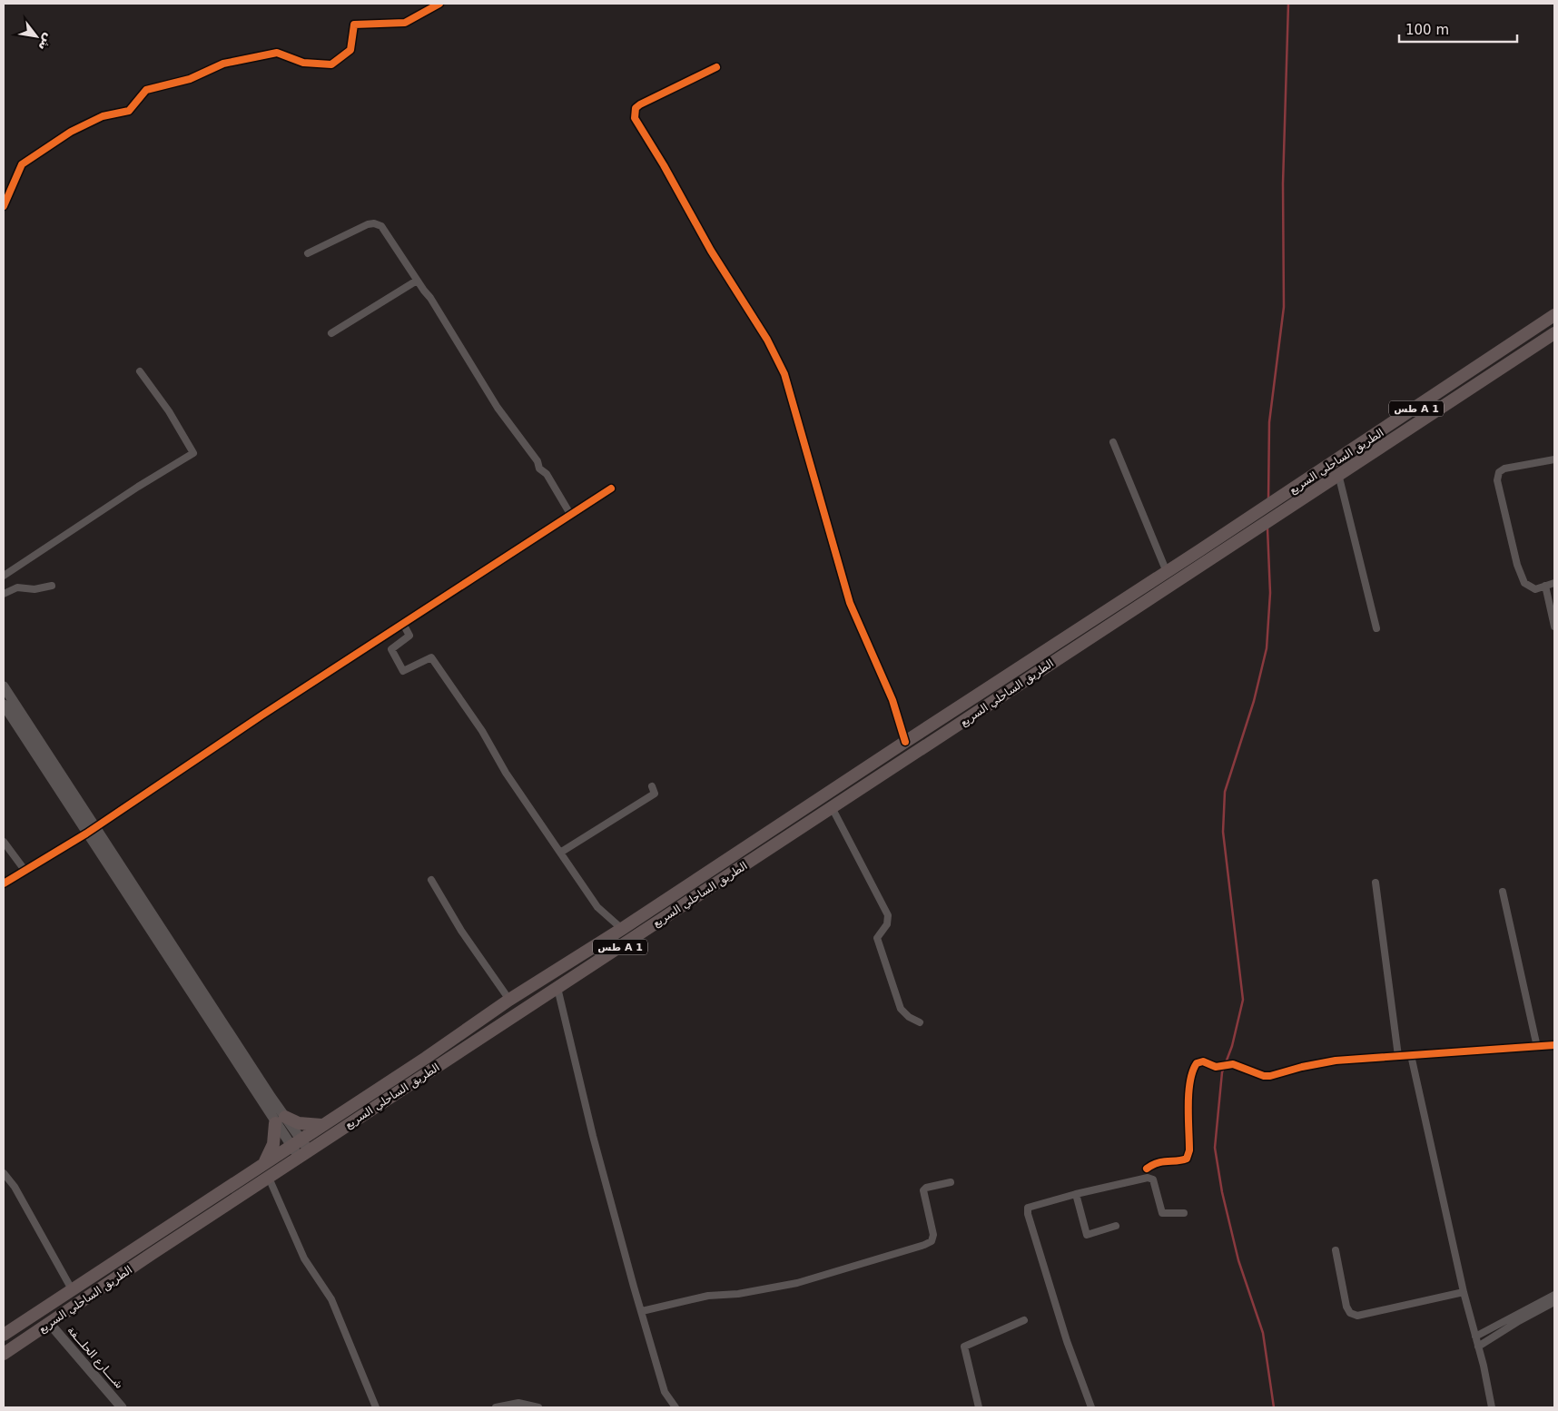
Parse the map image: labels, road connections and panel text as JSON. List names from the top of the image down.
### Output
{
  "streets": {
    "highway": ["طس A 1", "الطريق الساحلي السريع"],
    "street": ["شــــارع الحلـــفة"]
  },
  "crossings": [
    ["الطريق الساحلي السريع", "شــــارع الحلـــفة"]
  ],
  "scale_bar": "100 m",
  "north": "bottom right"
}
